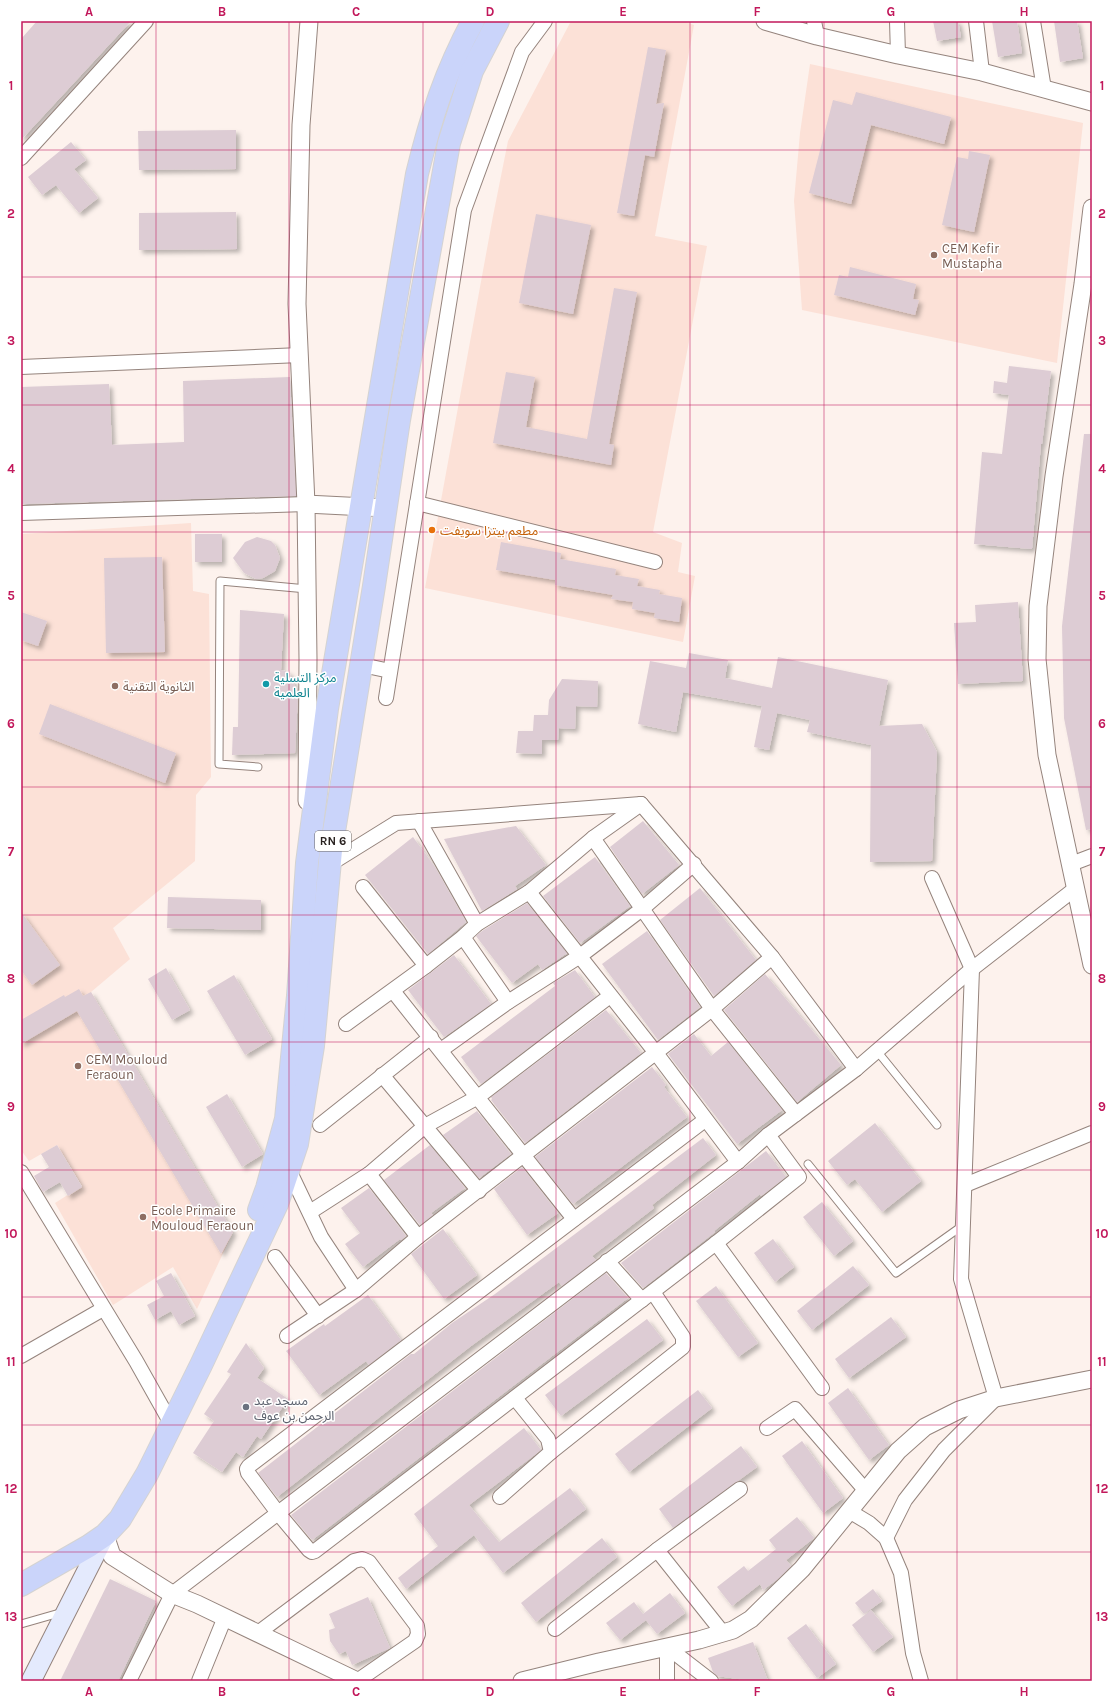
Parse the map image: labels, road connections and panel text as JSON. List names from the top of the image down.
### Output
{
  "streets": {
    "main road": ["RN 6"]
  },
  "places": [
    "CEM Kefir Mustapha",
    "مطعم بيتزا سويفت",
    "مركز التسلية العلمية",
    "الثانوية التقنية",
    "CEM Mouloud Feraoun",
    "Ecole Primaire Mouloud Feraoun",
    "مسجد عبد الرحمن بن عوف"
  ],
  "grid": {
    "columns": [
      "A",
      "B",
      "C",
      "D",
      "E",
      "F",
      "G",
      "H"
    ],
    "rows": [
      "1",
      "2",
      "3",
      "4",
      "5",
      "6",
      "7",
      "8",
      "9",
      "10",
      "11",
      "12",
      "13"
    ]
  }
}
